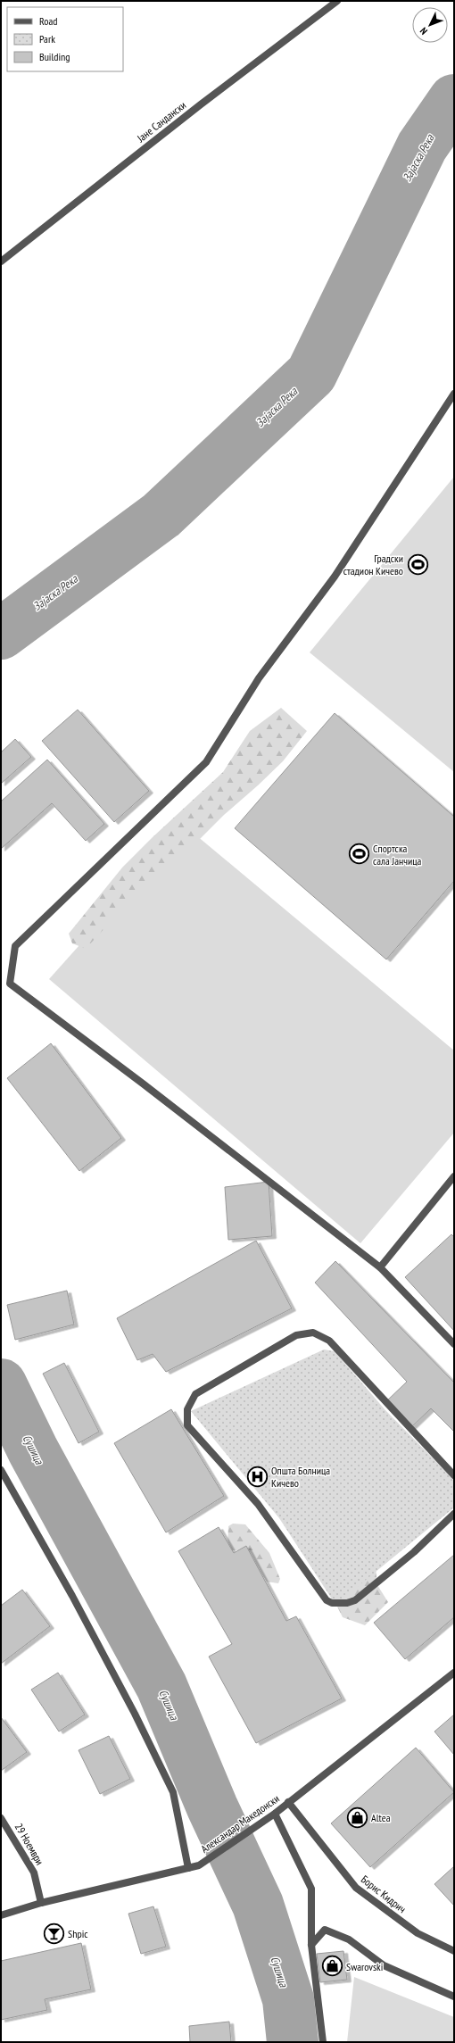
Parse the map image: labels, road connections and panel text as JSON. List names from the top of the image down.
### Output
{
  "streets": {
    "street": [
      "Јане Сандански",
      "Александар Македонски",
      "29 Ноември",
      "Борис Кидрич"
    ]
  },
  "crossings": [
    ["Александар Македонски", "29 Ноември"],
    ["Александар Македонски", "Борис Кидрич"]
  ],
  "water": ["Зајаска Река", "Сушица"],
  "places": {
    "sports": ["Градски стадион Кичево", "Спортска сала Јанчица"],
    "hospital": ["Општа Болница Кичево"],
    "shop": ["Altea", "Swarovski"],
    "bar": ["Shpic"]
  },
  "legend": ["Road", "Park", "Building"],
  "north": "bottom left"
}
